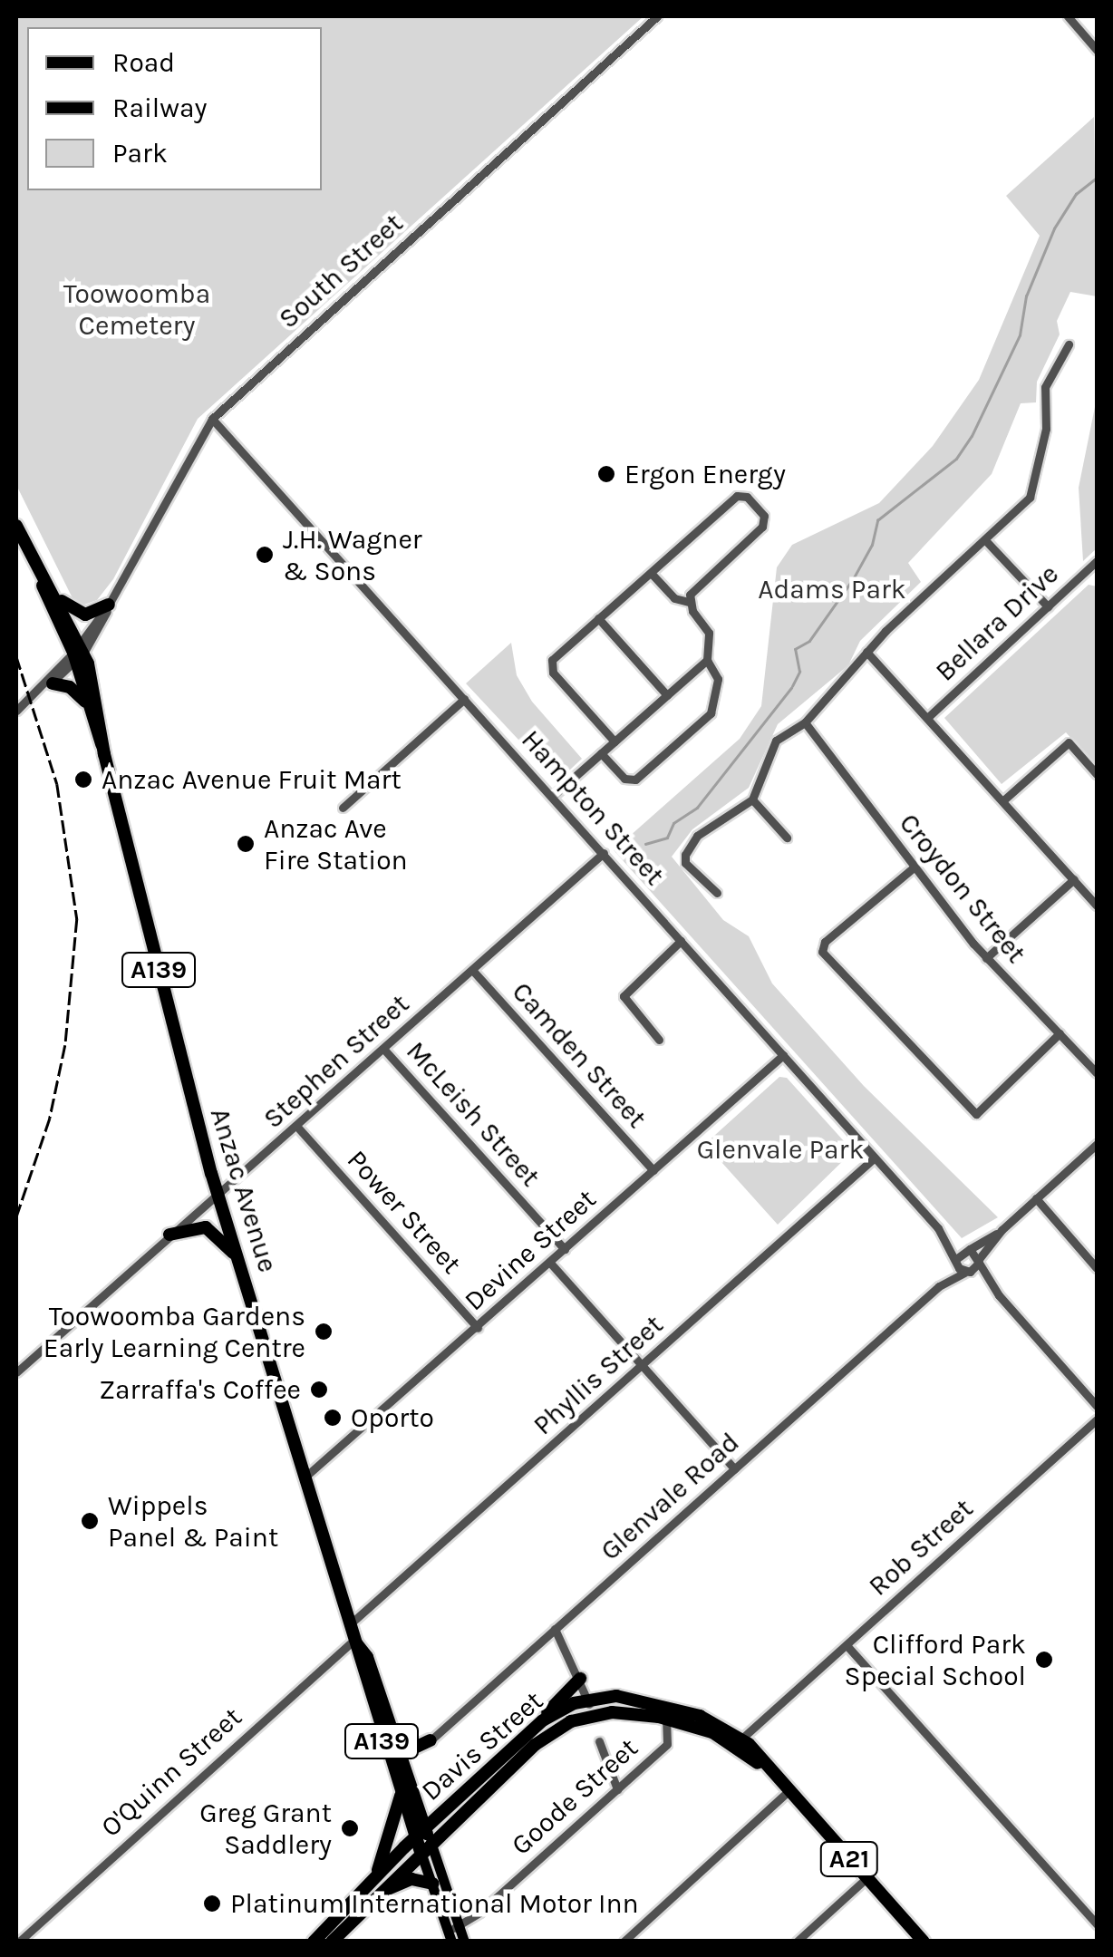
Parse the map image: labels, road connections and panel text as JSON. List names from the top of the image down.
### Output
{
  "streets": {
    "highway": [
      "A139",
      "Anzac Avenue",
      "Davis Street",
      "A21"
    ],
    "street": [
      "South Street",
      "Bellara Drive",
      "Hampton Street",
      "Croydon Street",
      "Camden Street",
      "Stephen Street",
      "McLeish Street",
      "Power Street",
      "Devine Street",
      "Phyllis Street",
      "Glenvale Road",
      "Rob Street",
      "O'Quinn Street",
      "Goode Street"
    ]
  },
  "crossings": [
    ["South Street", "Hampton Street"],
    ["South Street", "Anzac Avenue"],
    ["Hampton Street", "Stephen Street"],
    ["Hampton Street", "Devine Street"],
    ["Hampton Street", "Phyllis Street"],
    ["Hampton Street", "Glenvale Road"],
    ["Camden Street", "Stephen Street"],
    ["Camden Street", "Devine Street"],
    ["Stephen Street", "McLeish Street"],
    ["Stephen Street", "Anzac Avenue"],
    ["Stephen Street", "Power Street"],
    ["McLeish Street", "Devine Street"],
    ["Anzac Avenue", "Devine Street"],
    ["Anzac Avenue", "Phyllis Street"],
    ["Anzac Avenue", "Davis Street"],
    ["Anzac Avenue", "O'Quinn Street"],
    ["Anzac Avenue", "Goode Street"],
    ["Anzac Avenue", "A21"],
    ["Power Street", "Devine Street"],
    ["Rob Street", "A21"],
    ["Davis Street", "A21"],
    ["Goode Street", "A21"]
  ],
  "parks": ["Toowoomba Cemetery", "Adams Park", "Glenvale Park"],
  "places": [
    "Ergon Energy",
    "J.H. Wagner & Sons",
    "Anzac Avenue Fruit Mart",
    "Anzac Ave Fire Station",
    "Toowoomba Gardens Early Learning Centre",
    "Zarraffa's Coffee",
    "Oporto",
    "Wippels Panel & Paint",
    "Clifford Park Special School",
    "Greg Grant Saddlery",
    "Platinum International Motor Inn"
  ],
  "legend": ["Road", "Railway", "Park"]
}
